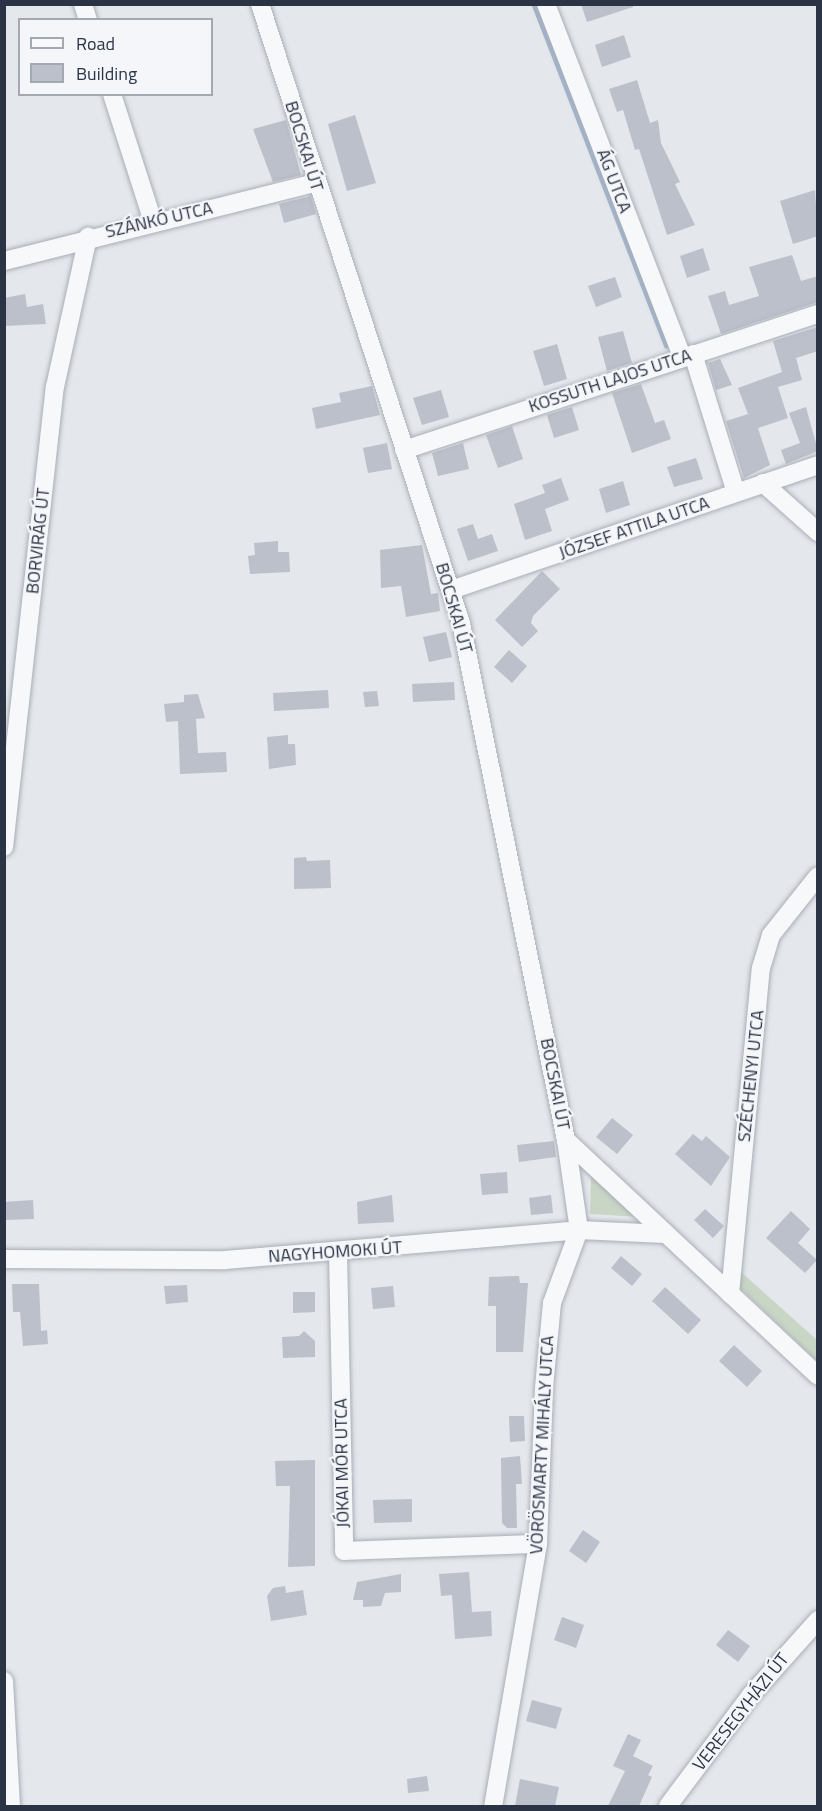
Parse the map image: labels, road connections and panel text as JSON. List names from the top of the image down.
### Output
{
  "streets": {
    "street": [
      "BOCSKAI ÚT",
      "ÁG UTCA",
      "SZÁNKÓ UTCA",
      "KOSSUTH LAJOS UTCA",
      "JÓZSEF ATTILA UTCA",
      "BORVIRÁG ÚT",
      "SZÉCHENYI UTCA",
      "NAGYHOMOKI ÚT",
      "VÖRÖSMARTY MIHÁLY UTCA",
      "JÓKAI MÓR UTCA",
      "VERESEGYHÁZI ÚT"
    ]
  },
  "crossings": [
    ["BOCSKAI ÚT", "SZÁNKÓ UTCA"],
    ["BOCSKAI ÚT", "KOSSUTH LAJOS UTCA"],
    ["BOCSKAI ÚT", "JÓZSEF ATTILA UTCA"],
    ["BOCSKAI ÚT", "NAGYHOMOKI ÚT"],
    ["BOCSKAI ÚT", "VÖRÖSMARTY MIHÁLY UTCA"],
    ["ÁG UTCA", "KOSSUTH LAJOS UTCA"],
    ["ÁG UTCA", "JÓZSEF ATTILA UTCA"],
    ["SZÁNKÓ UTCA", "BORVIRÁG ÚT"],
    ["NAGYHOMOKI ÚT", "VÖRÖSMARTY MIHÁLY UTCA"],
    ["NAGYHOMOKI ÚT", "JÓKAI MÓR UTCA"],
    ["VÖRÖSMARTY MIHÁLY UTCA", "JÓKAI MÓR UTCA"]
  ],
  "legend": ["Road", "Building"]
}
